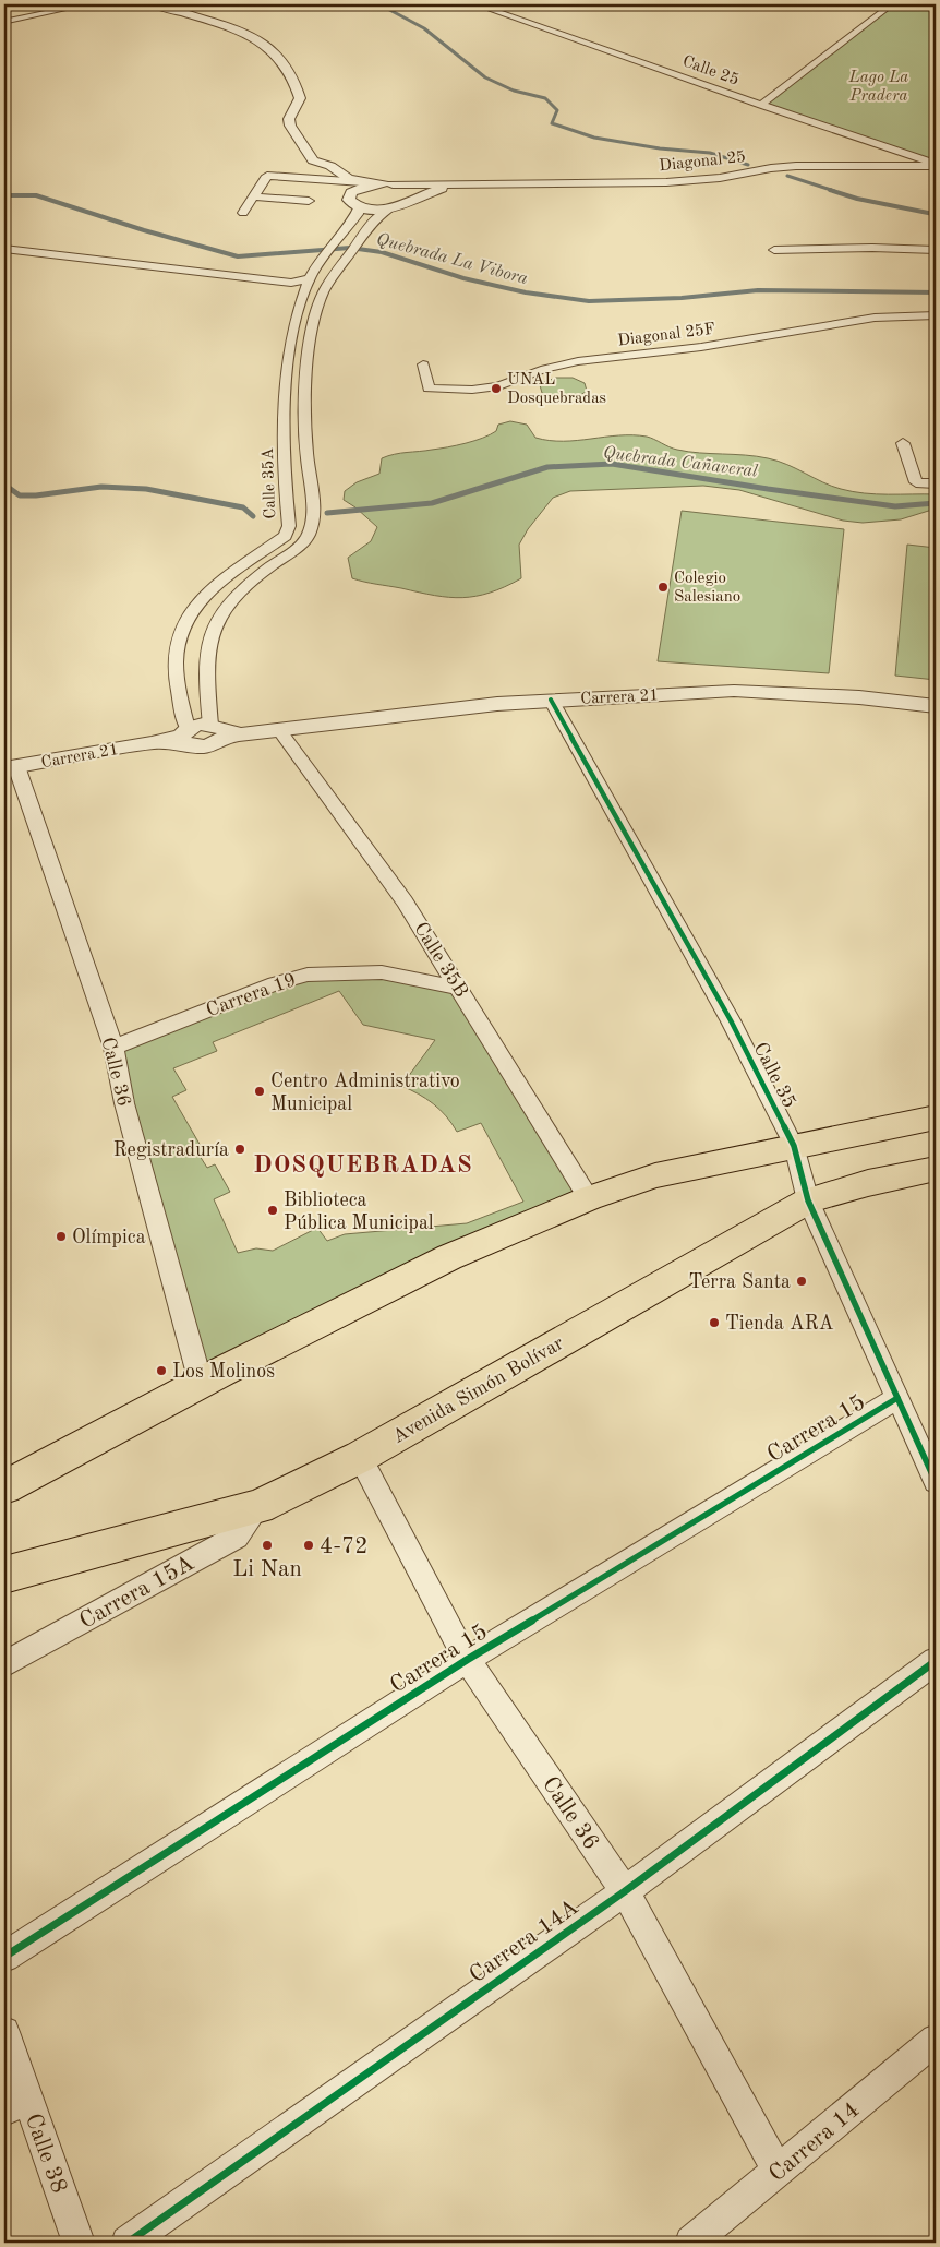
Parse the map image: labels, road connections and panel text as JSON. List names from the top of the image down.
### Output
{
  "streets": {
    "main road": ["Avenida Simón Bolívar"],
    "street": [
      "Calle 25",
      "Diagonal 25",
      "Diagonal 25F",
      "Calle 35A",
      "Carrera 21",
      "Calle 35B",
      "Carrera 19",
      "Calle 36",
      "Calle 35",
      "Carrera 15",
      "Carrera 15A",
      "Carrera 14A",
      "Carrera 14",
      "Calle 38"
    ]
  },
  "crossings": [
    ["Calle 25", "Diagonal 25"],
    ["Calle 35A", "Carrera 21"],
    ["Carrera 21", "Calle 35B"],
    ["Carrera 21", "Calle 36"],
    ["Carrera 21", "Calle 35"],
    ["Calle 35B", "Carrera 19"],
    ["Carrera 19", "Calle 36"],
    ["Calle 36", "Avenida Simón Bolívar"],
    ["Calle 36", "Carrera 15"],
    ["Calle 36", "Carrera 14A"],
    ["Calle 36", "Carrera 14"],
    ["Calle 35", "Avenida Simón Bolívar"],
    ["Calle 35", "Carrera 15"],
    ["Avenida Simón Bolívar", "Carrera 15A"]
  ],
  "districts": ["DOSQUEBRADAS"],
  "water": ["Quebrada La Vibora", "Quebrada Cañaveral"],
  "parks": ["Lago La Pradera"],
  "places": [
    "UNAL Dosquebradas",
    "Colegio Salesiano",
    "Centro Administrativo Municipal",
    "Registraduría",
    "Biblioteca Pública Municipal",
    "Olímpica",
    "Terra Santa",
    "Tienda ARA",
    "Los Molinos",
    "Li Nan",
    "4-72"
  ]
}
